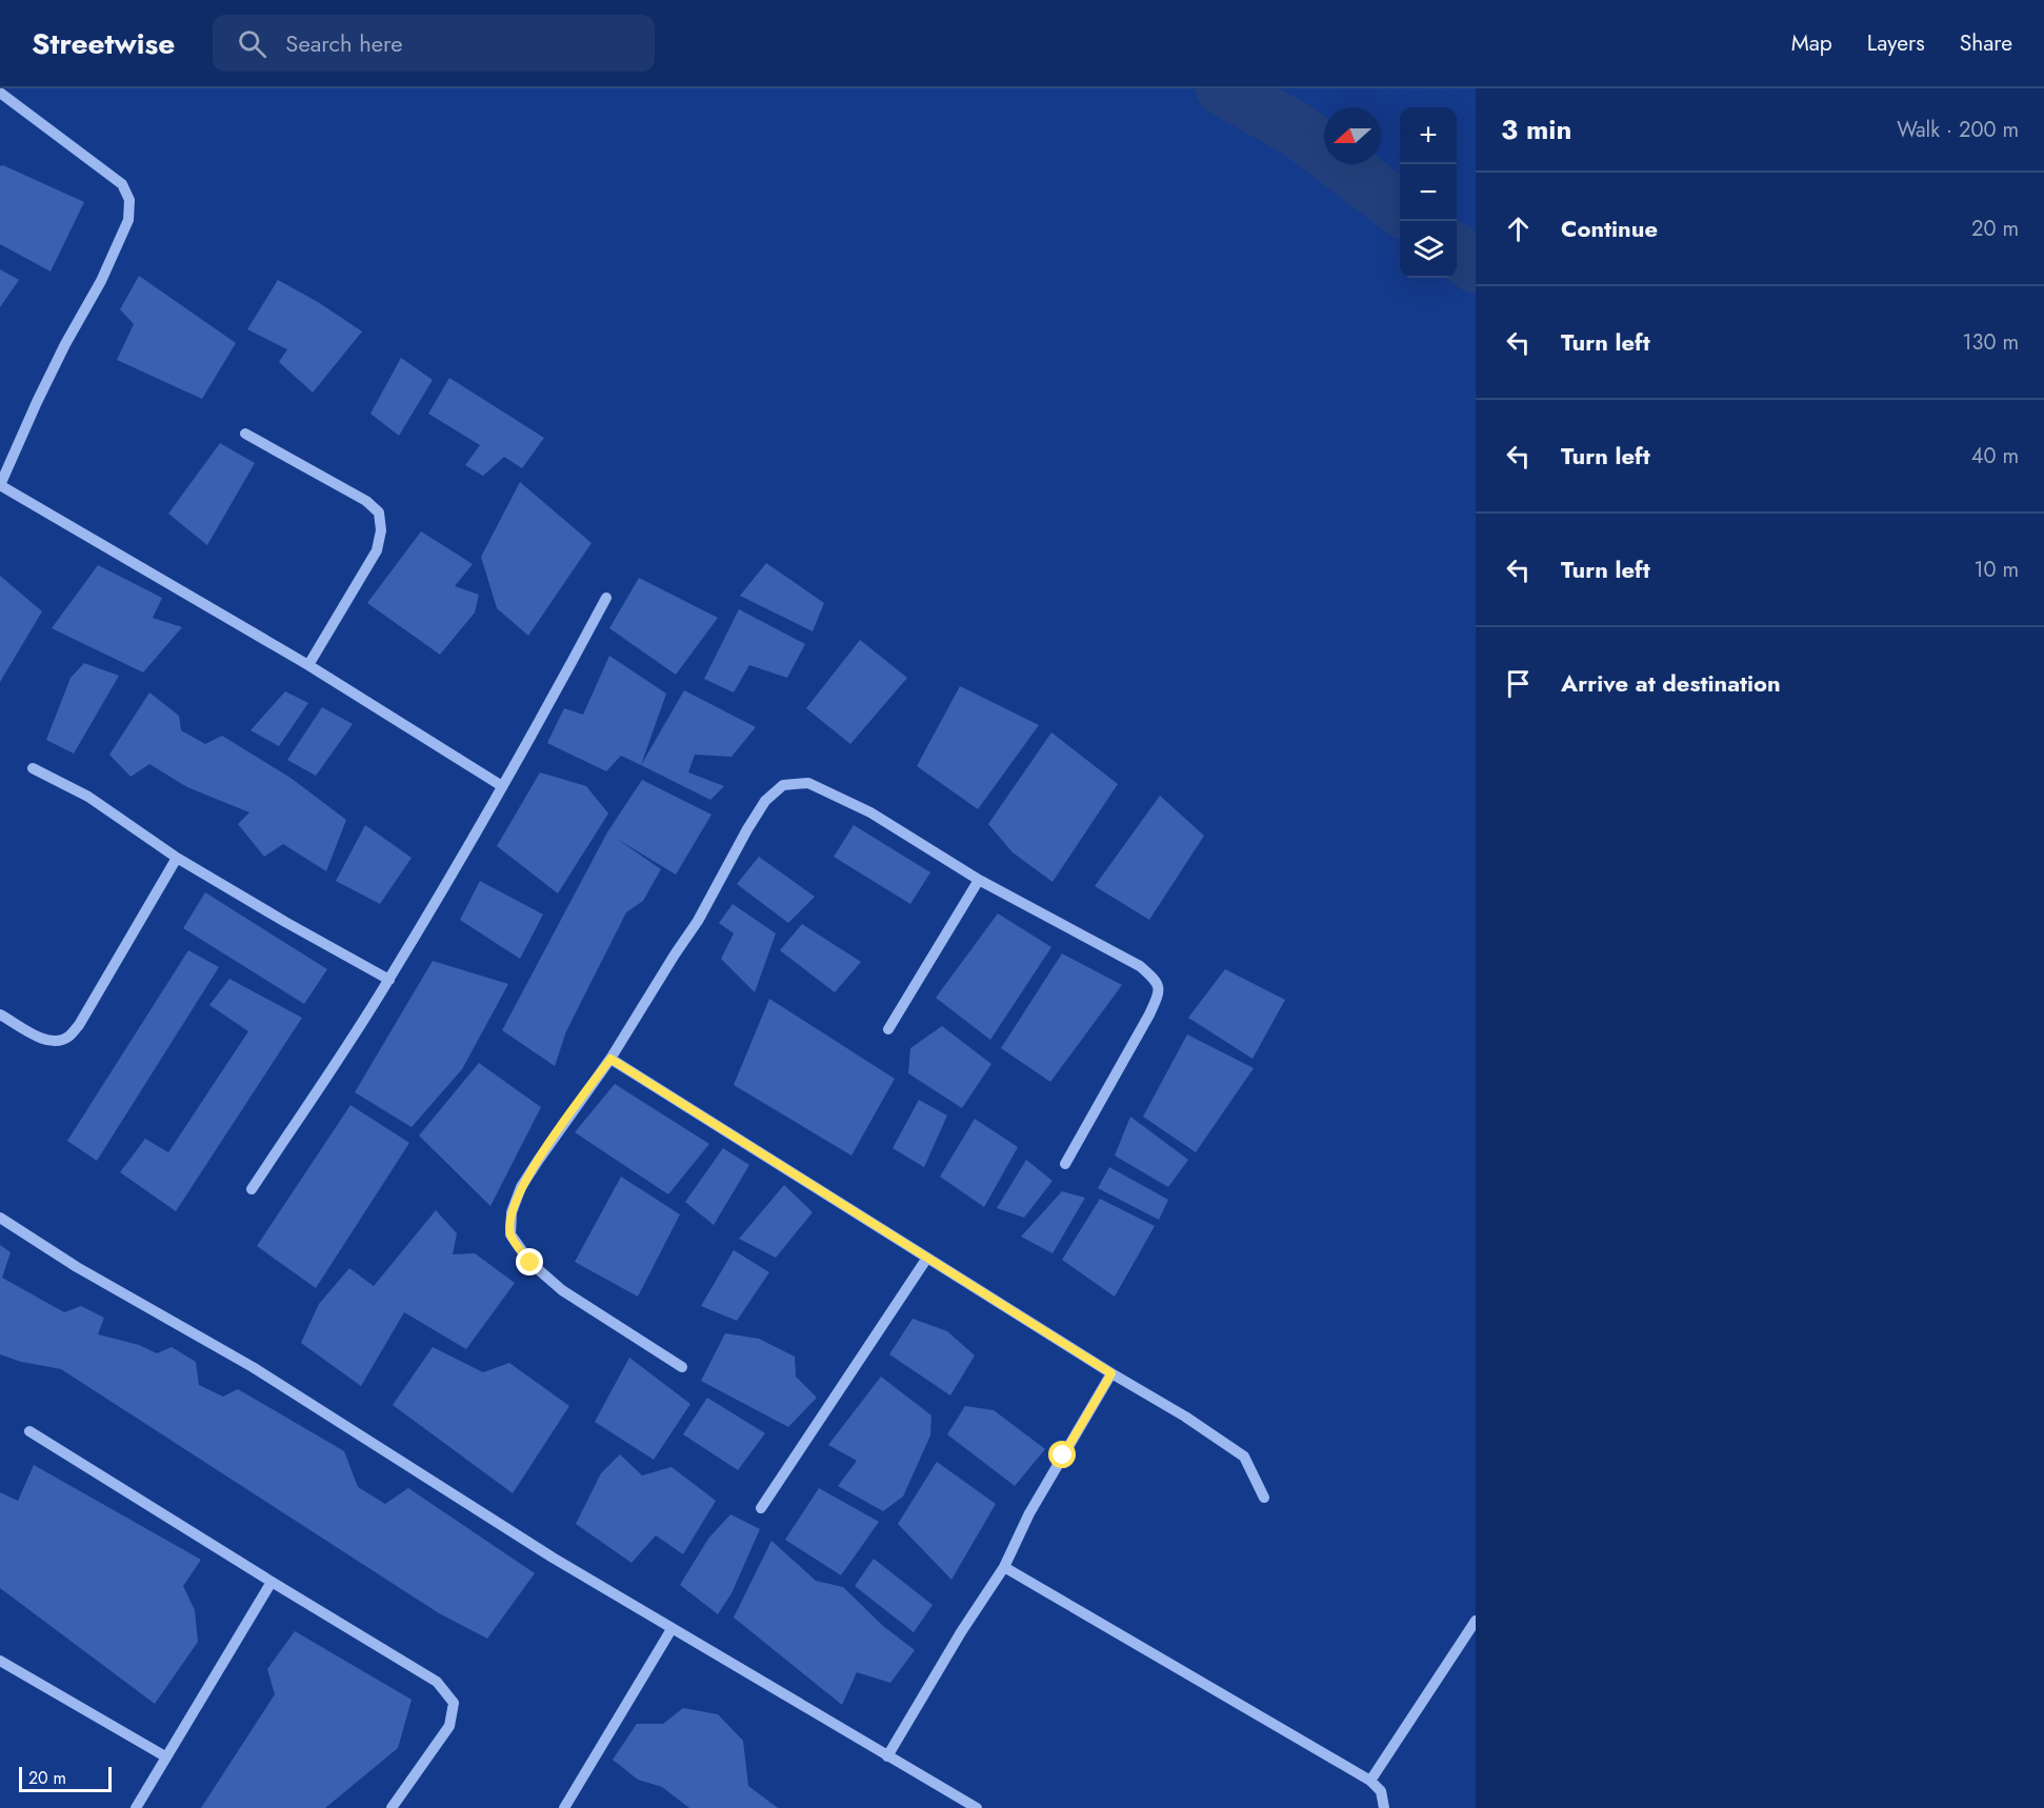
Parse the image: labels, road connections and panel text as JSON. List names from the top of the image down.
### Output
{
  "scale_bar": "20 m",
  "north": "left",
  "page": {
    "header": "Streetwise",
    "search": "Search here",
    "nav": ["Map", "Layers", "Share"],
    "heading": ["3 min", "Walk · 200 m"],
    "map_buttons": ["+", "−"],
    "list": [
      ["Continue", "20 m"],
      ["Turn left", "130 m"],
      ["Turn left", "40 m"],
      ["Turn left", "10 m"],
      "Arrive at destination"
    ],
    "scale": "20 m"
  }
}
